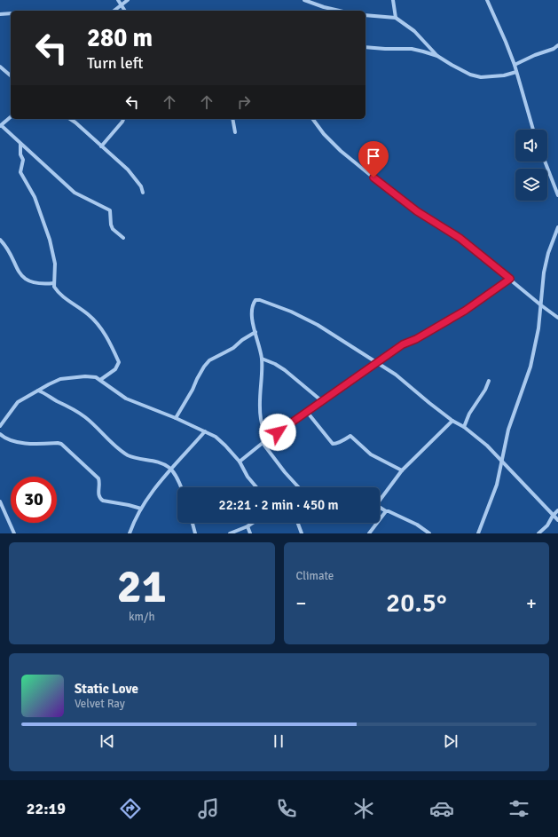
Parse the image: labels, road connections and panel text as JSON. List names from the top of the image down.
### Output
{
  "page": {
    "turn": ["280 m", "Turn left"],
    "limit": "30",
    "trip": "22:21 · 2 min · 450 m",
    "tile": [
      ["21", "km/h"],
      "Climate"
    ],
    "heat": ["−", "20.5°", "+"],
    "song": ["Static Love", "Velvet Ray"],
    "tabs": "22:19"
  }
}
